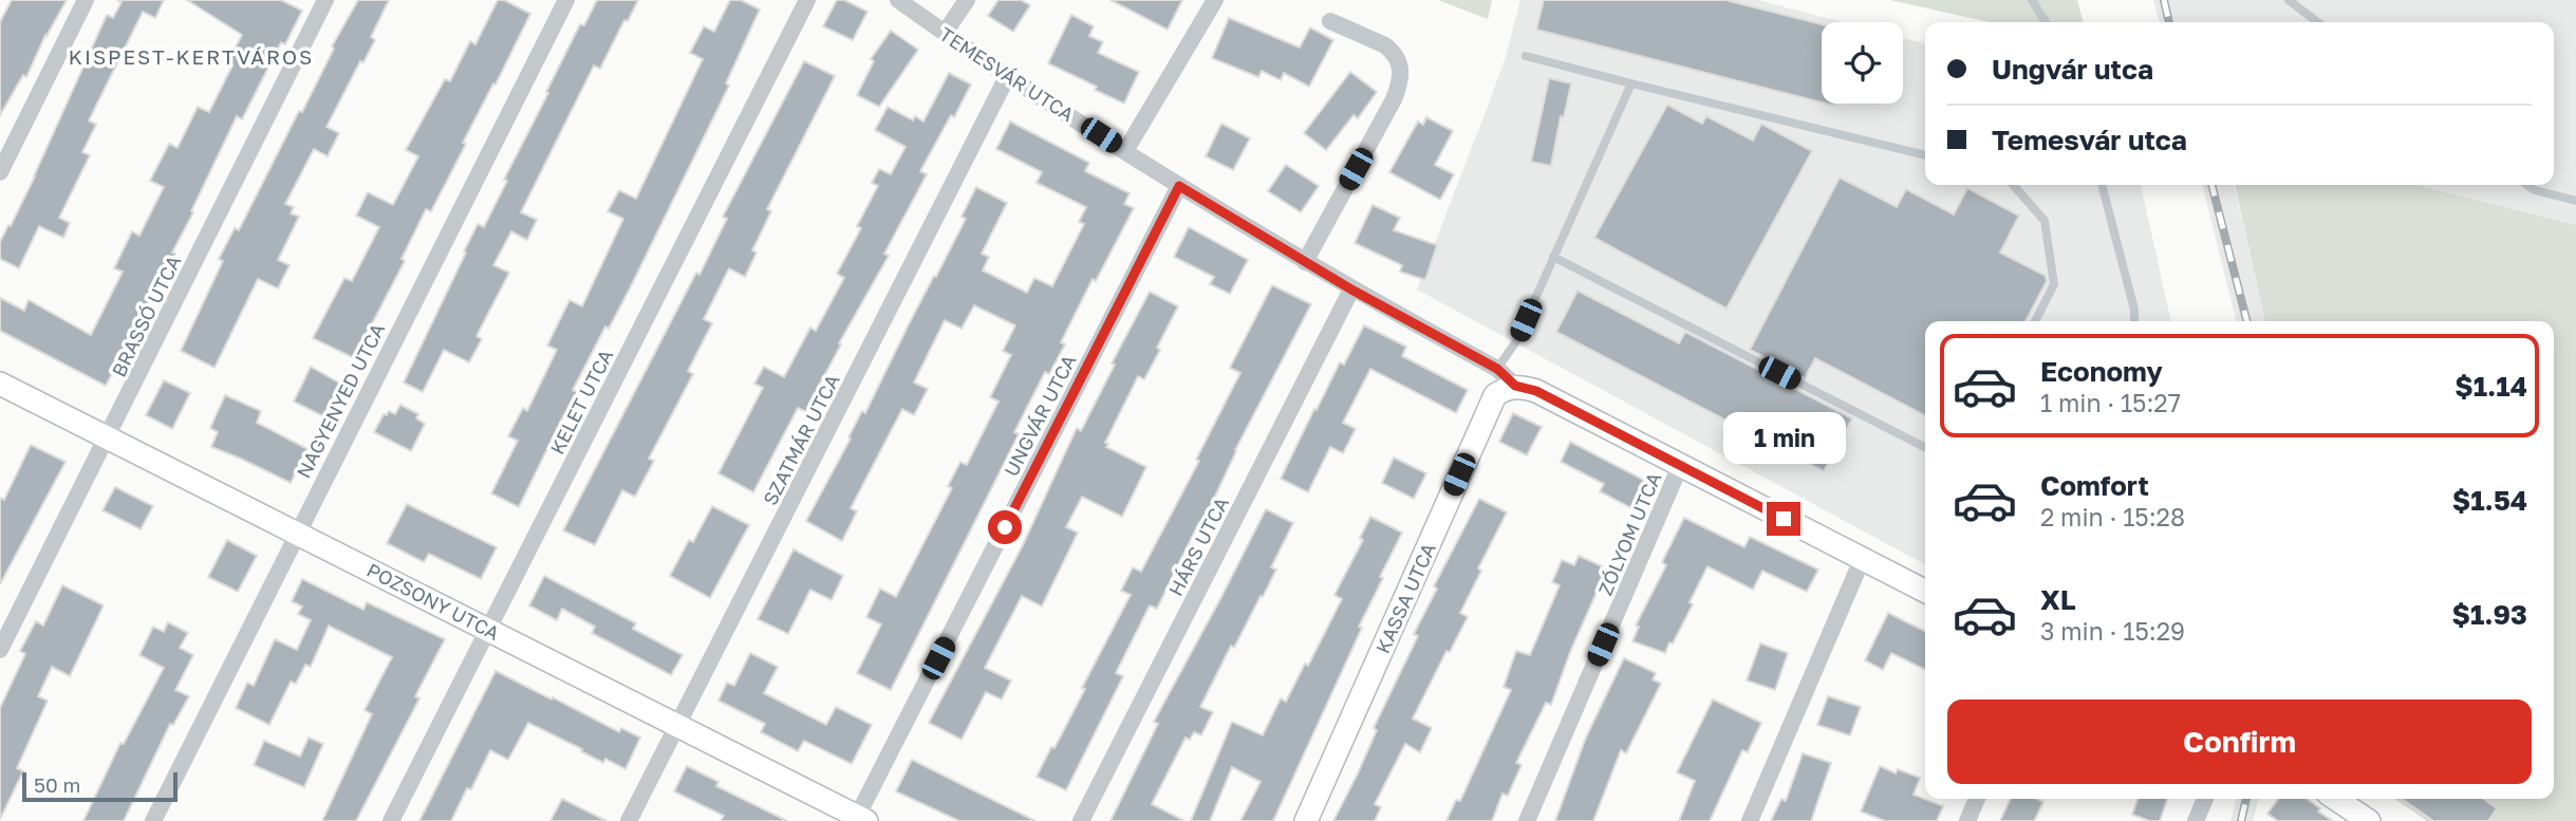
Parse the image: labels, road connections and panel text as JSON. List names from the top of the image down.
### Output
{
  "streets": {
    "street": [
      "TEMESVÁR UTCA",
      "BRASSÓ UTCA",
      "NAGYENYED UTCA",
      "KELET UTCA",
      "UNGVÁR UTCA",
      "SZATMÁR UTCA",
      "ZÓLYOM UTCA",
      "HÁRS UTCA",
      "KASSA UTCA",
      "POZSONY UTCA"
    ]
  },
  "crossings": [
    ["TEMESVÁR UTCA", "UNGVÁR UTCA"],
    ["TEMESVÁR UTCA", "SZATMÁR UTCA"],
    ["TEMESVÁR UTCA", "ZÓLYOM UTCA"],
    ["TEMESVÁR UTCA", "HÁRS UTCA"],
    ["TEMESVÁR UTCA", "KASSA UTCA"],
    ["BRASSÓ UTCA", "POZSONY UTCA"],
    ["NAGYENYED UTCA", "POZSONY UTCA"],
    ["KELET UTCA", "POZSONY UTCA"],
    ["UNGVÁR UTCA", "POZSONY UTCA"],
    ["SZATMÁR UTCA", "POZSONY UTCA"]
  ],
  "districts": ["KISPEST-KERTVÁROS"],
  "scale_bar": "50 m",
  "page": {
    "banner": ["Ungvár utca", "Temesvár utca"],
    "list": [
      {
        "name": "Economy",
        "note": "1 min · 15:27",
        "value": "$1.14"
      },
      {
        "name": "Comfort",
        "note": "2 min · 15:28",
        "value": "$1.54"
      },
      {
        "name": "XL",
        "note": "3 min · 15:29",
        "value": "$1.93"
      }
    ],
    "bubble": "1 min",
    "buttons": "Confirm",
    "scale": "50 m"
  }
}
